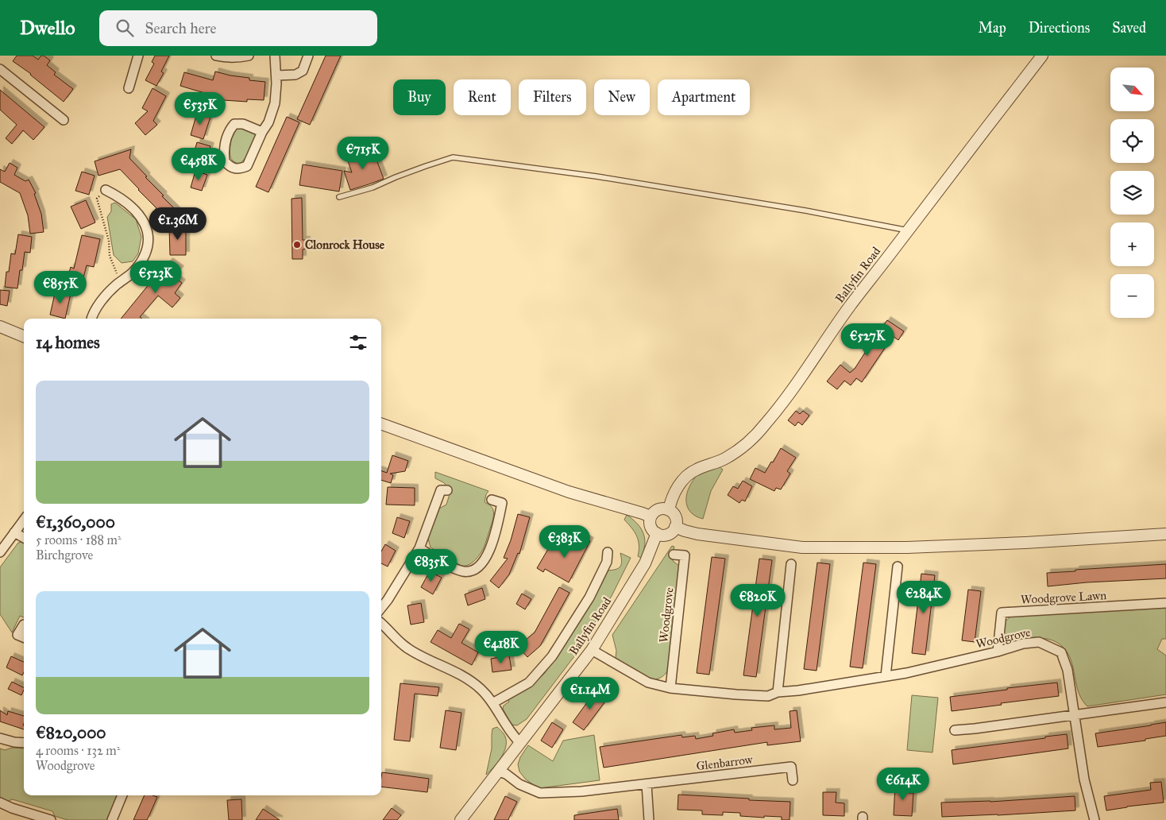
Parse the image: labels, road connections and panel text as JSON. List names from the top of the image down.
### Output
{
  "streets": {
    "street": [
      "Ballyfin Road",
      "Woodgrove Lawn",
      "Woodgrove",
      "Glenbarrow"
    ]
  },
  "crossings": [
    ["Ballyfin Road", "Woodgrove"],
    ["Ballyfin Road", "Glenbarrow"],
    ["Woodgrove Lawn", "Woodgrove"]
  ],
  "places": ["Clonrock House"],
  "north": "bottom right",
  "page": {
    "header": "Dwello",
    "search": "Search here",
    "nav": ["Map", "Directions", "Saved"],
    "map_buttons": ["+", "−"],
    "chip": [
      "Buy",
      "Rent",
      "Filters",
      "New",
      "Apartment"
    ],
    "price": [
      "€535K",
      "€715K",
      "€458K",
      "€1.36M",
      "€523K",
      "€855K",
      "€527K",
      "€383K",
      "€835K",
      "€284K",
      "€820K",
      "€418K",
      "€1.14M",
      "€614K"
    ],
    "heading": "14 homes",
    "list": [
      {
        "name": "€1,360,000",
        "note": "5 rooms · 188 m² · Birchgrove"
      },
      {
        "name": "€820,000",
        "note": "4 rooms · 132 m² · Woodgrove"
      }
    ]
  }
}
